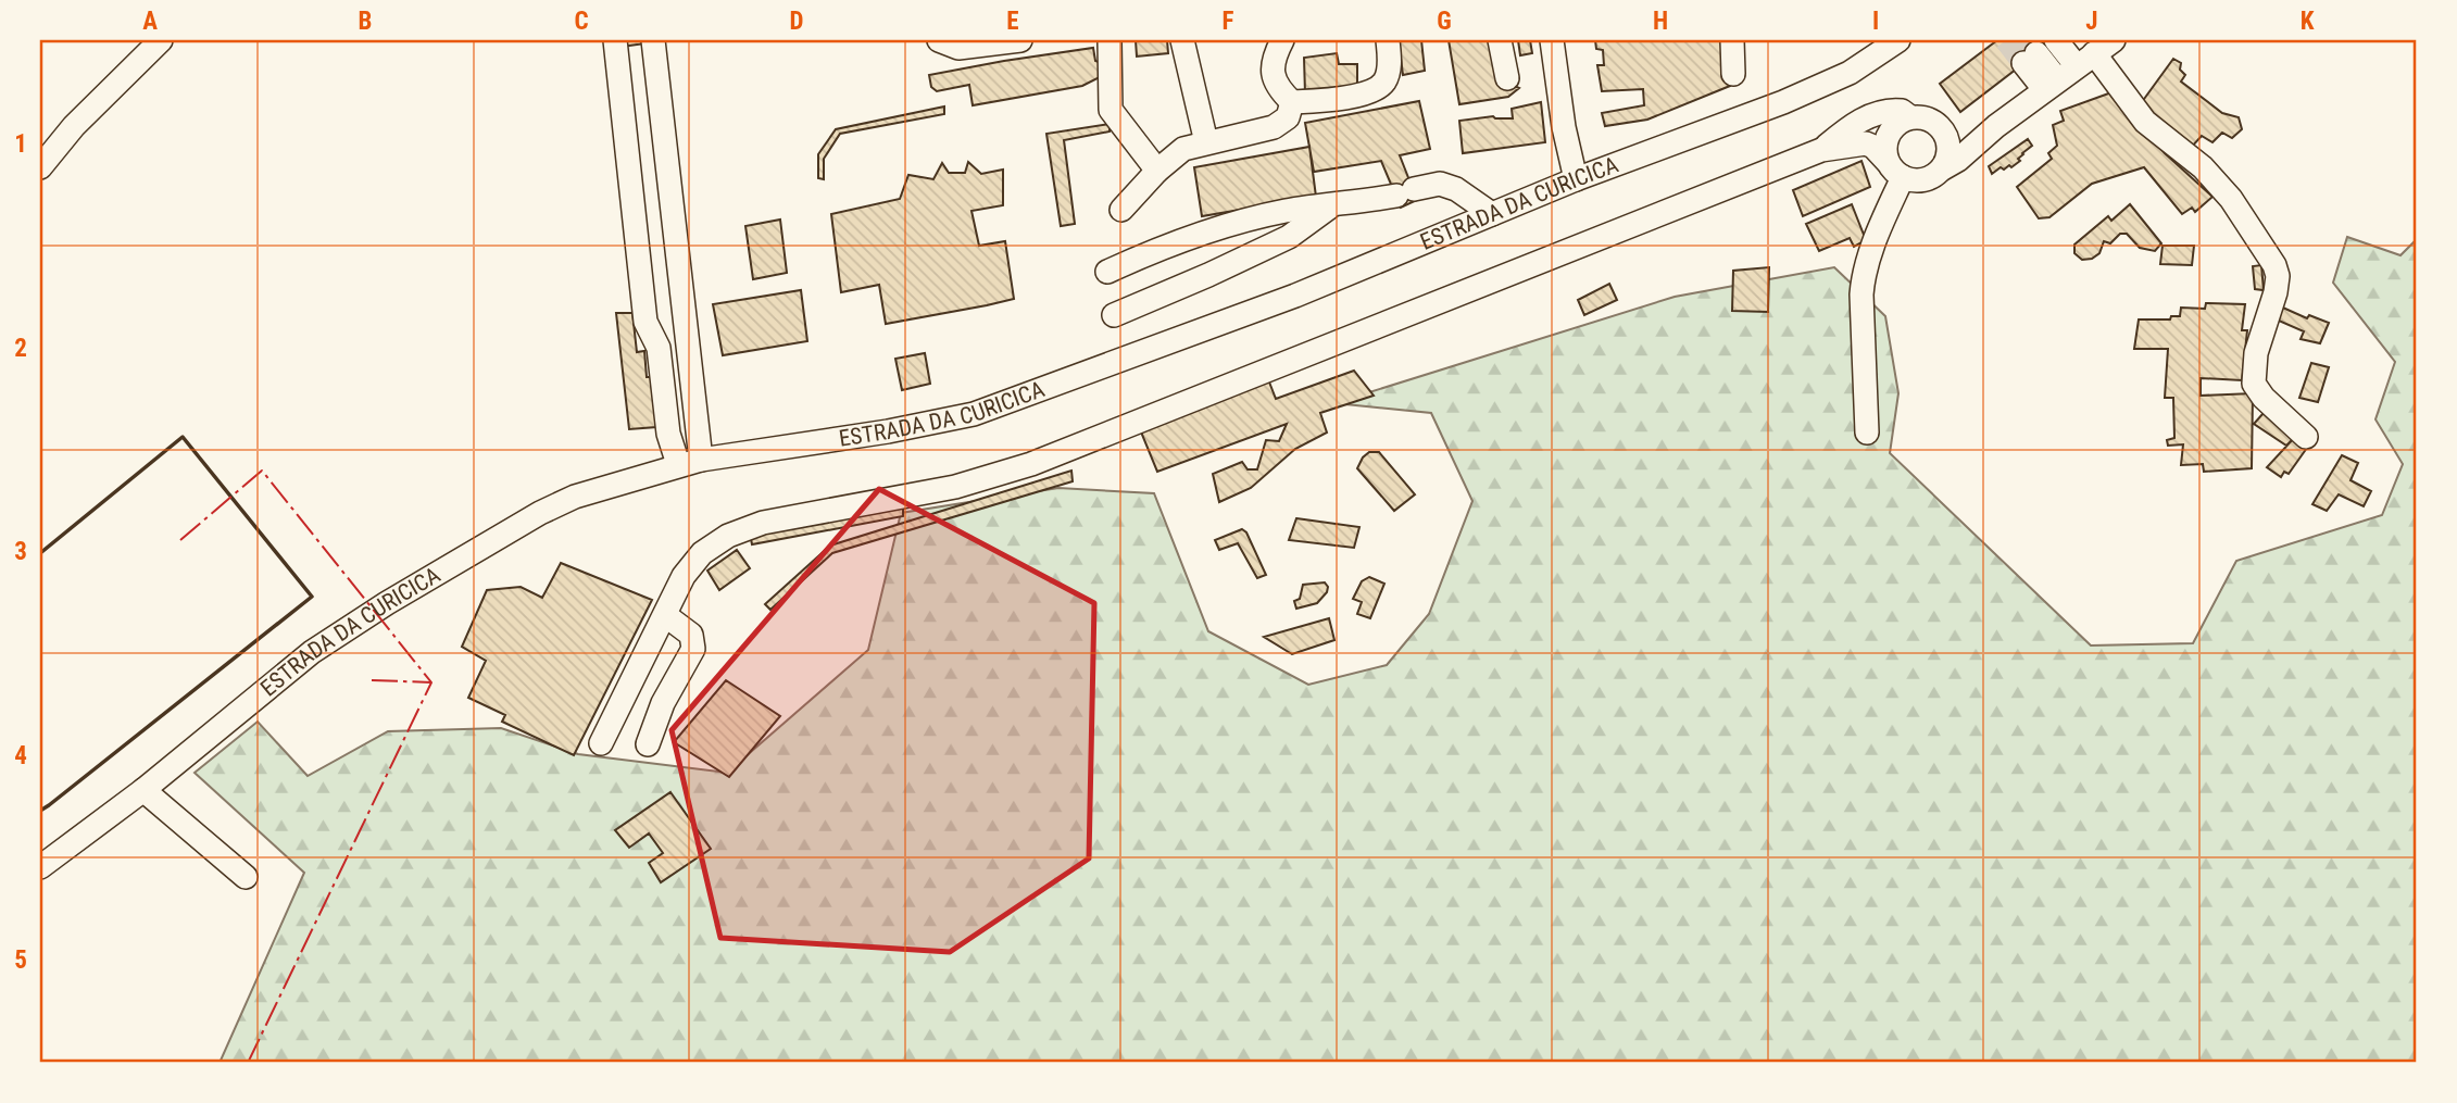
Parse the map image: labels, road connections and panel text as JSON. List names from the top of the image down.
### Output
{
  "streets": {
    "street": ["ESTRADA DA CURICICA"]
  },
  "grid": {
    "columns": [
      "A",
      "B",
      "C",
      "D",
      "E",
      "F",
      "G",
      "H",
      "I",
      "J",
      "K"
    ],
    "rows": [
      "1",
      "2",
      "3",
      "4",
      "5"
    ]
  }
}
